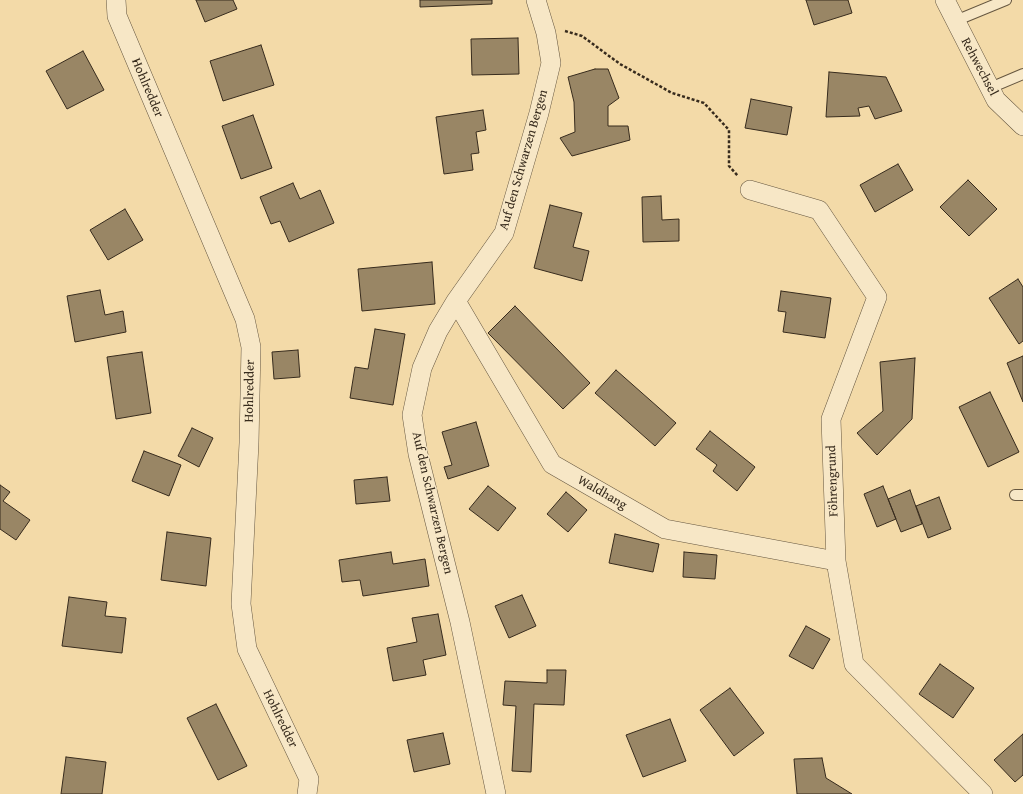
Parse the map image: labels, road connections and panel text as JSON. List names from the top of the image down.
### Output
{
  "streets": {
    "street": [
      "Rehwechsel",
      "Hohlredder",
      "Auf den Schwarzen Bergen",
      "Föhrengrund",
      "Waldhang"
    ]
  },
  "crossings": [
    ["Auf den Schwarzen Bergen", "Waldhang"],
    ["Föhrengrund", "Waldhang"]
  ]
}
